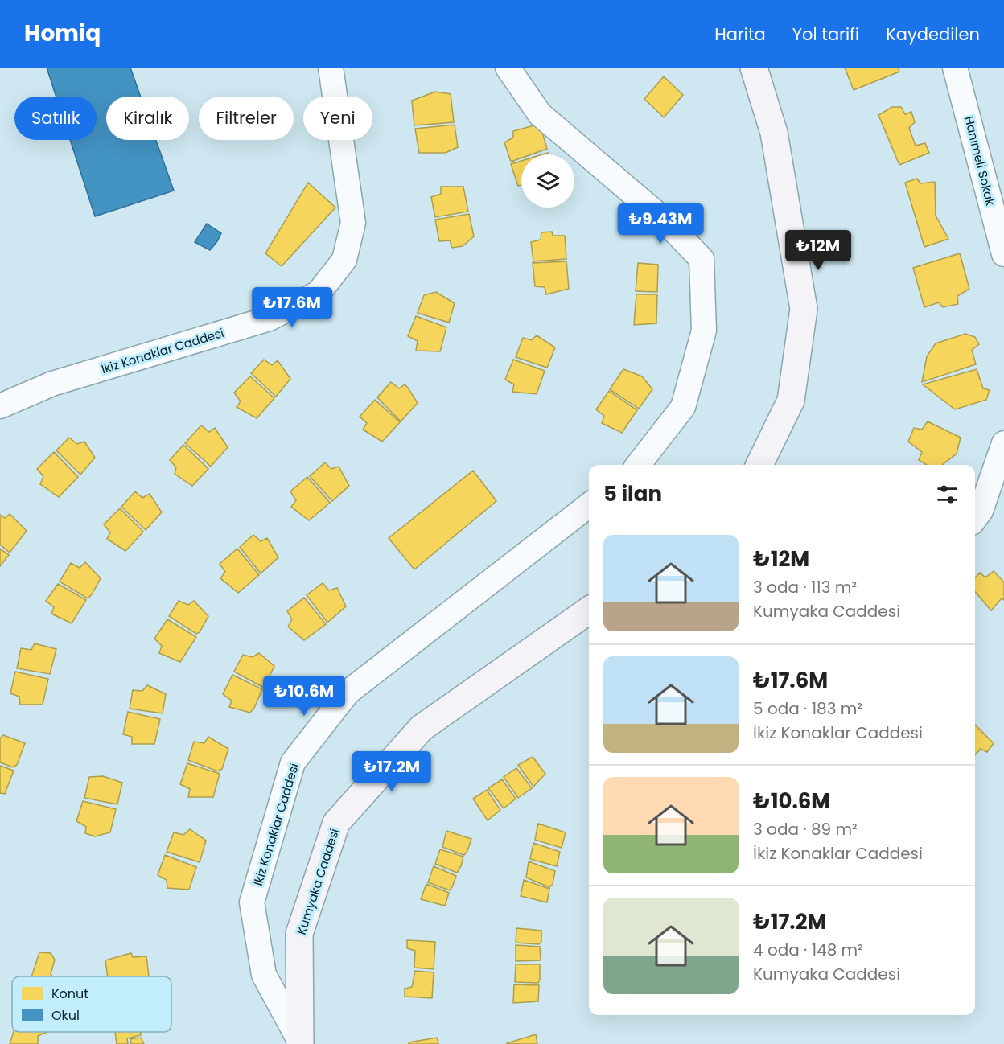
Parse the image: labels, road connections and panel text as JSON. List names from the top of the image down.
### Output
{
  "streets": {
    "main road": ["Kumyaka Caddesi"],
    "street": ["Hanımeli Sokak", "İkiz Konaklar Caddesi"]
  },
  "crossings": [
    ["İkiz Konaklar Caddesi", "Kumyaka Caddesi"]
  ],
  "legend": ["Konut", "Okul"],
  "page": {
    "header": "Homiq",
    "nav": ["Harita", "Yol tarifi", "Kaydedilen"],
    "chip": [
      "Satılık",
      "Kiralık",
      "Filtreler",
      "Yeni"
    ],
    "price": [
      "₺9.43M",
      "₺12M",
      "₺17.6M",
      "₺10.6M",
      "₺17.2M"
    ],
    "heading": "5 ilan",
    "list": [
      {
        "name": "₺12M",
        "note": "3 oda · 113 m² · Kumyaka Caddesi"
      },
      {
        "name": "₺17.6M",
        "note": "5 oda · 183 m² · İkiz Konaklar Caddesi"
      },
      {
        "name": "₺10.6M",
        "note": "3 oda · 89 m² · İkiz Konaklar Caddesi"
      },
      {
        "name": "₺17.2M",
        "note": "4 oda · 148 m² · Kumyaka Caddesi"
      }
    ]
  }
}
